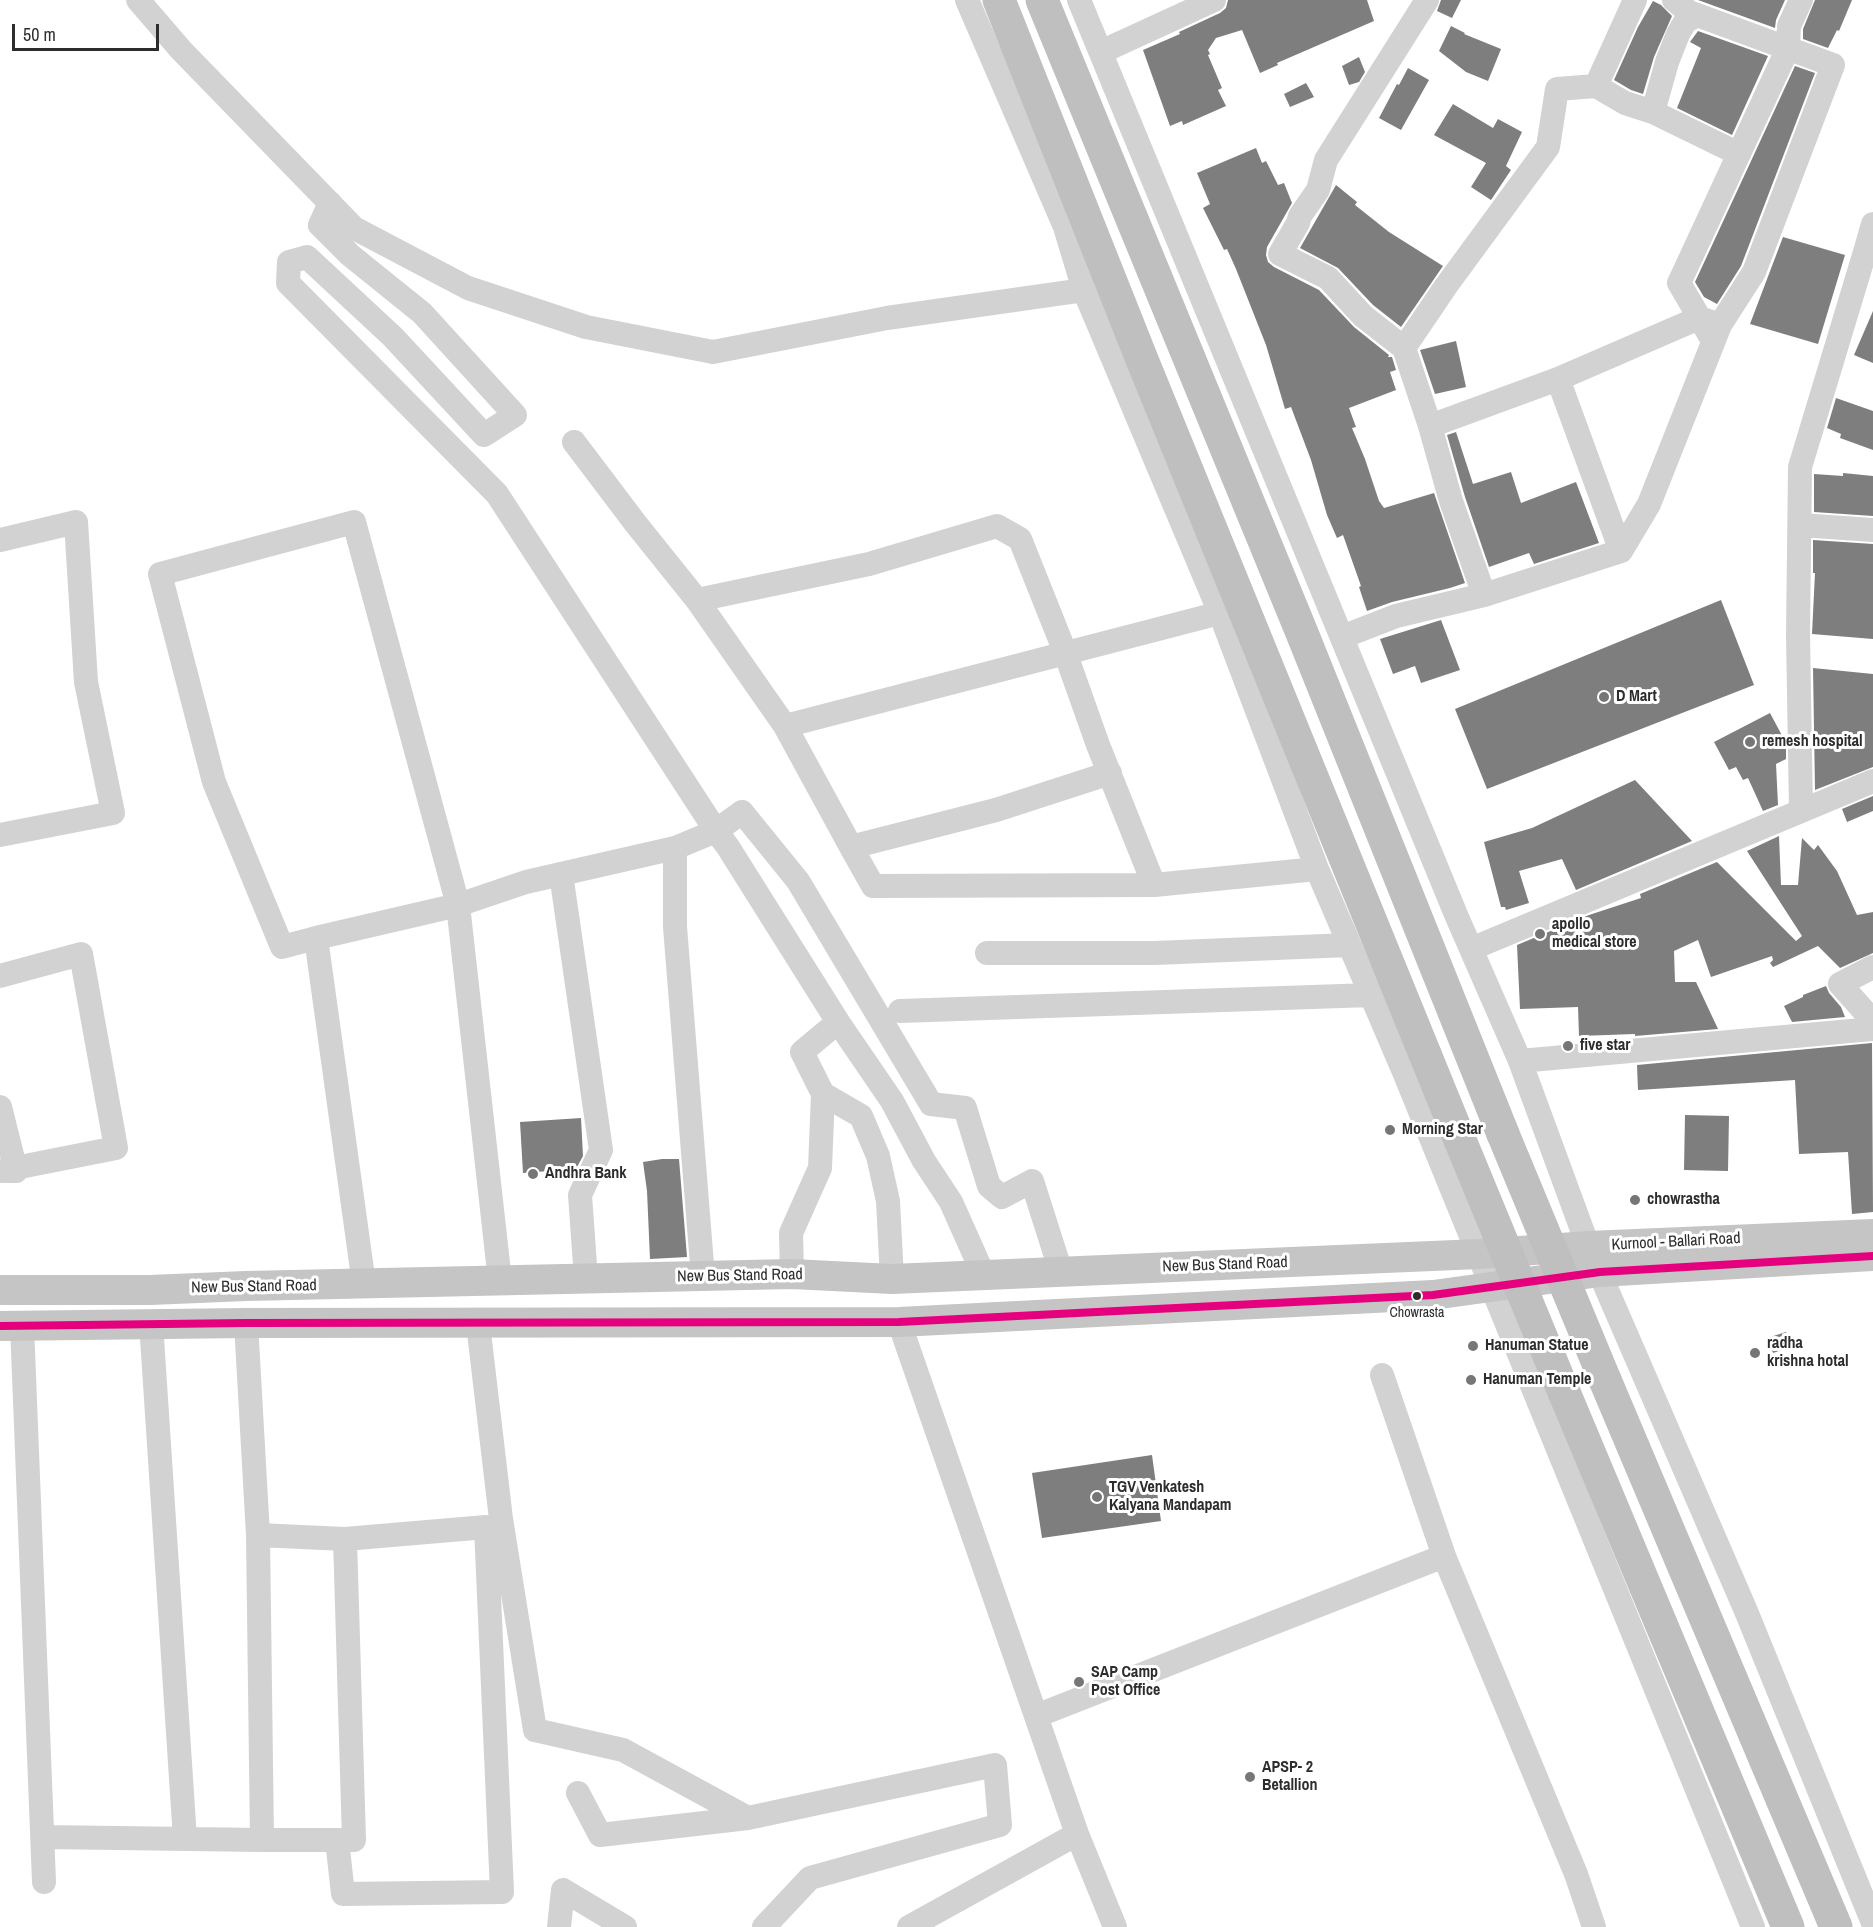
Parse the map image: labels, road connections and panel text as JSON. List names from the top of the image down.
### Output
{
  "streets": {
    "main road": ["Kurnool - Ballari Road", "New Bus Stand Road"]
  },
  "crossings": [
    ["Kurnool - Ballari Road", "New Bus Stand Road"]
  ],
  "places": [
    "D Mart",
    "remesh hospital",
    "apollo medical store",
    "five star",
    "Morning Star",
    "Andhra Bank",
    "chowrastha",
    "Chowrasta",
    "Hanuman Statue",
    "radha krishna hotal",
    "Hanuman Temple",
    "TGV Venkatesh Kalyana Mandapam",
    "SAP Camp Post Office",
    "APSP- 2 Betallion"
  ],
  "scale_bar": "50 m"
}
